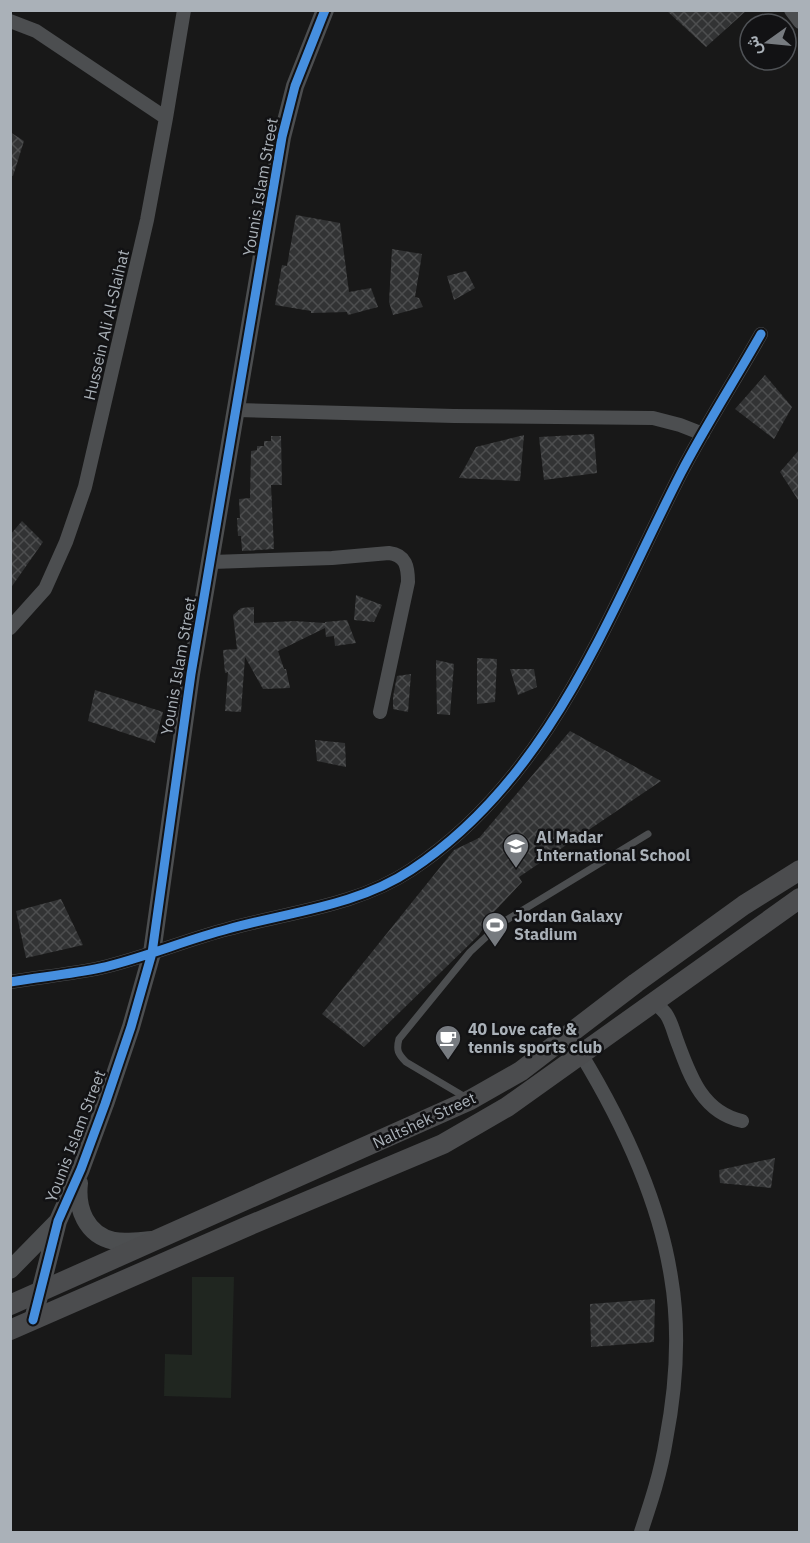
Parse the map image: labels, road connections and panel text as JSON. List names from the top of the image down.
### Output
{
  "streets": {
    "main road": ["Naltshek Street"],
    "street": ["Younis Islam Street", "Hussein Ali Al-Slaihat"]
  },
  "crossings": [
    ["Younis Islam Street", "Naltshek Street"]
  ],
  "places": {
    "school or university": ["Al Madar International School"],
    "sports": ["Jordan Galaxy Stadium"],
    "cafe": ["40 Love cafe & tennis sports club"]
  },
  "north": "left"
}
